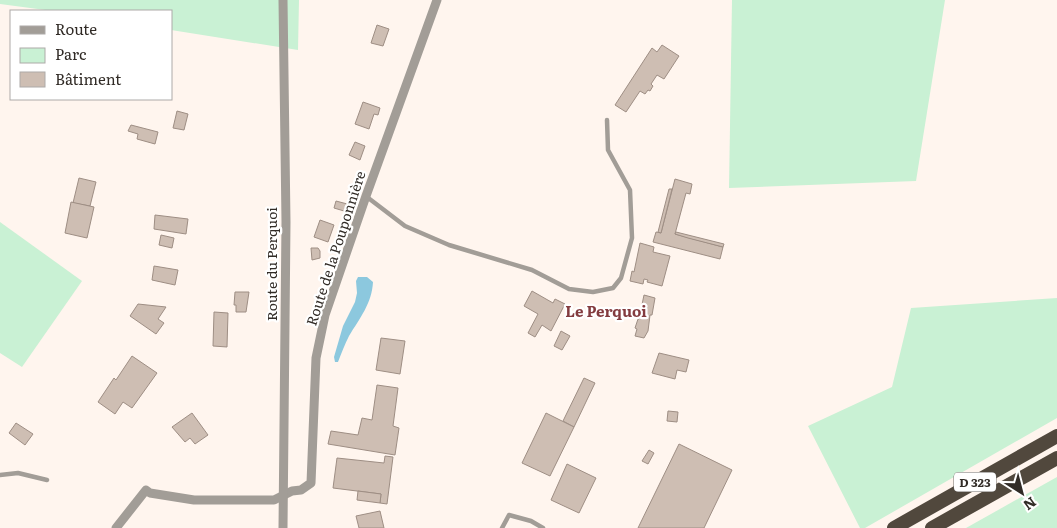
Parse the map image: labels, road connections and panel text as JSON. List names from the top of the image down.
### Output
{
  "streets": {
    "highway": ["D 323"],
    "street": ["Route de la Pouponnière", "Route du Perquoi"]
  },
  "crossings": [
    ["Route de la Pouponnière", "Route du Perquoi"]
  ],
  "districts": ["Le Perquoi"],
  "legend": ["Route", "Parc", "Bâtiment"],
  "north": "bottom right"
}
